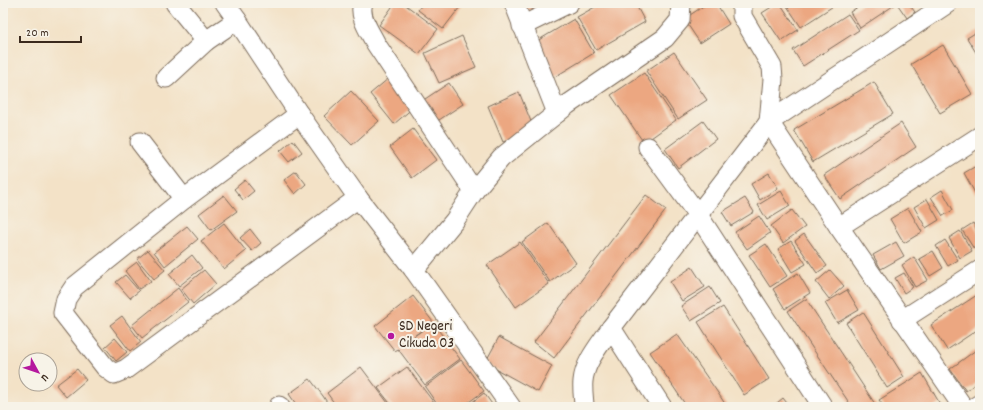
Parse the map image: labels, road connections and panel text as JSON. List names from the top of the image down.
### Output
{
  "places": ["SD Negeri Cikuda 03"],
  "scale_bar": "20 m",
  "north": "bottom right"
}
